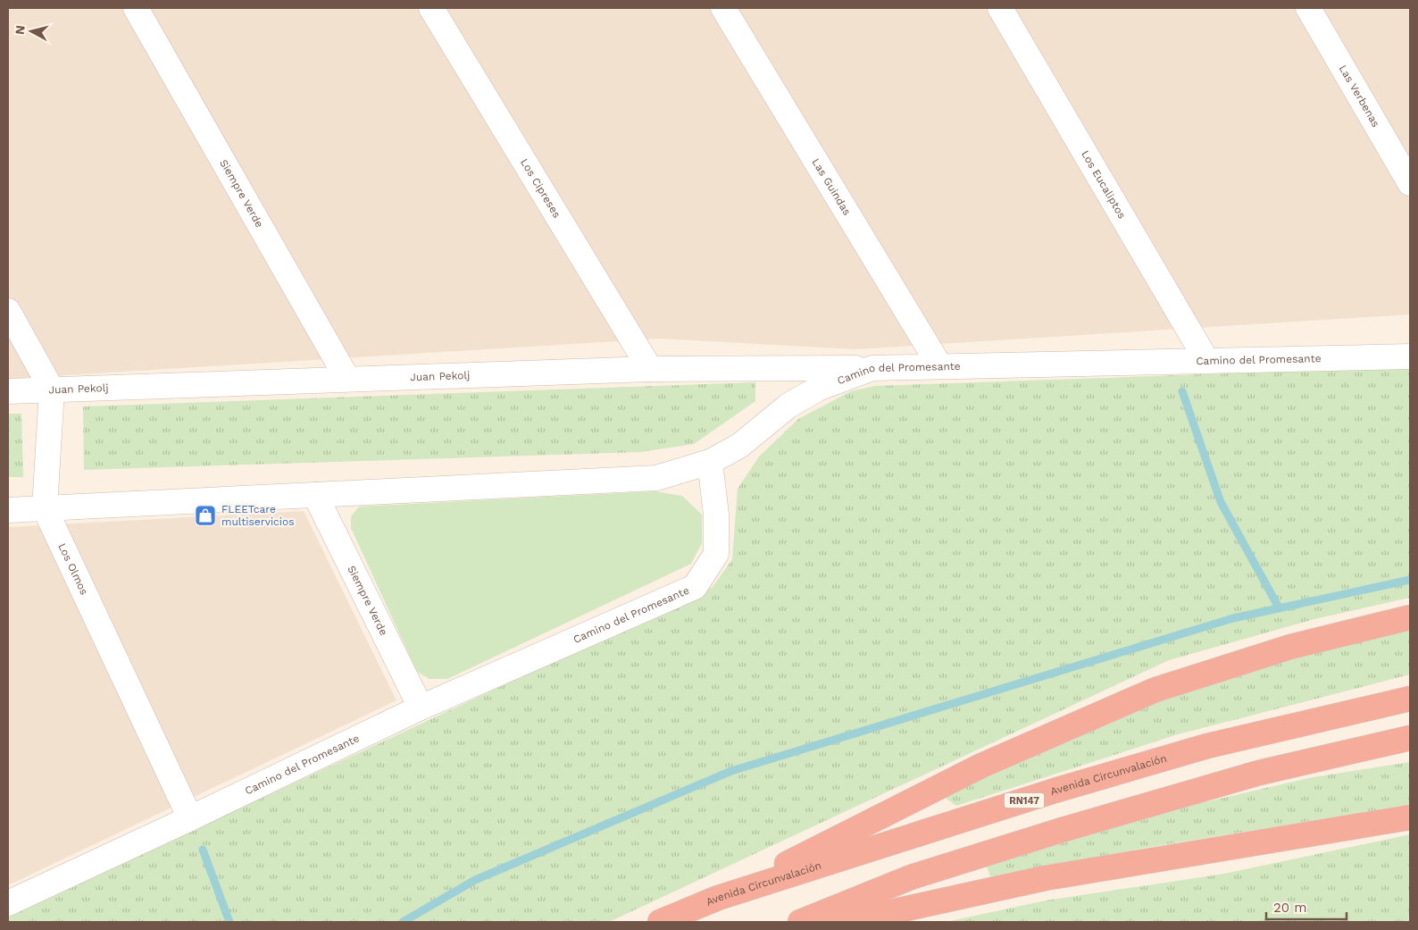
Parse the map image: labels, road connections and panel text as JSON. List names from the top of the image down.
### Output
{
  "streets": {
    "highway": ["Avenida Circunvalación", "RN147"],
    "street": [
      "Las Verbenas",
      "Los Eucaliptos",
      "Las Guindas",
      "Los Cipreses",
      "Siempre Verde",
      "Camino del Promesante",
      "Juan Pekolj",
      "Los Olmos"
    ]
  },
  "crossings": [
    ["Los Eucaliptos", "Camino del Promesante"],
    ["Las Guindas", "Camino del Promesante"],
    ["Los Cipreses", "Juan Pekolj"],
    ["Siempre Verde", "Camino del Promesante"],
    ["Siempre Verde", "Juan Pekolj"],
    ["Camino del Promesante", "Juan Pekolj"],
    ["Camino del Promesante", "Los Olmos"],
    ["Juan Pekolj", "Los Olmos"]
  ],
  "places": {
    "shop": ["FLEETcare multiservicios"]
  },
  "scale_bar": "20 m",
  "north": "left"
}
